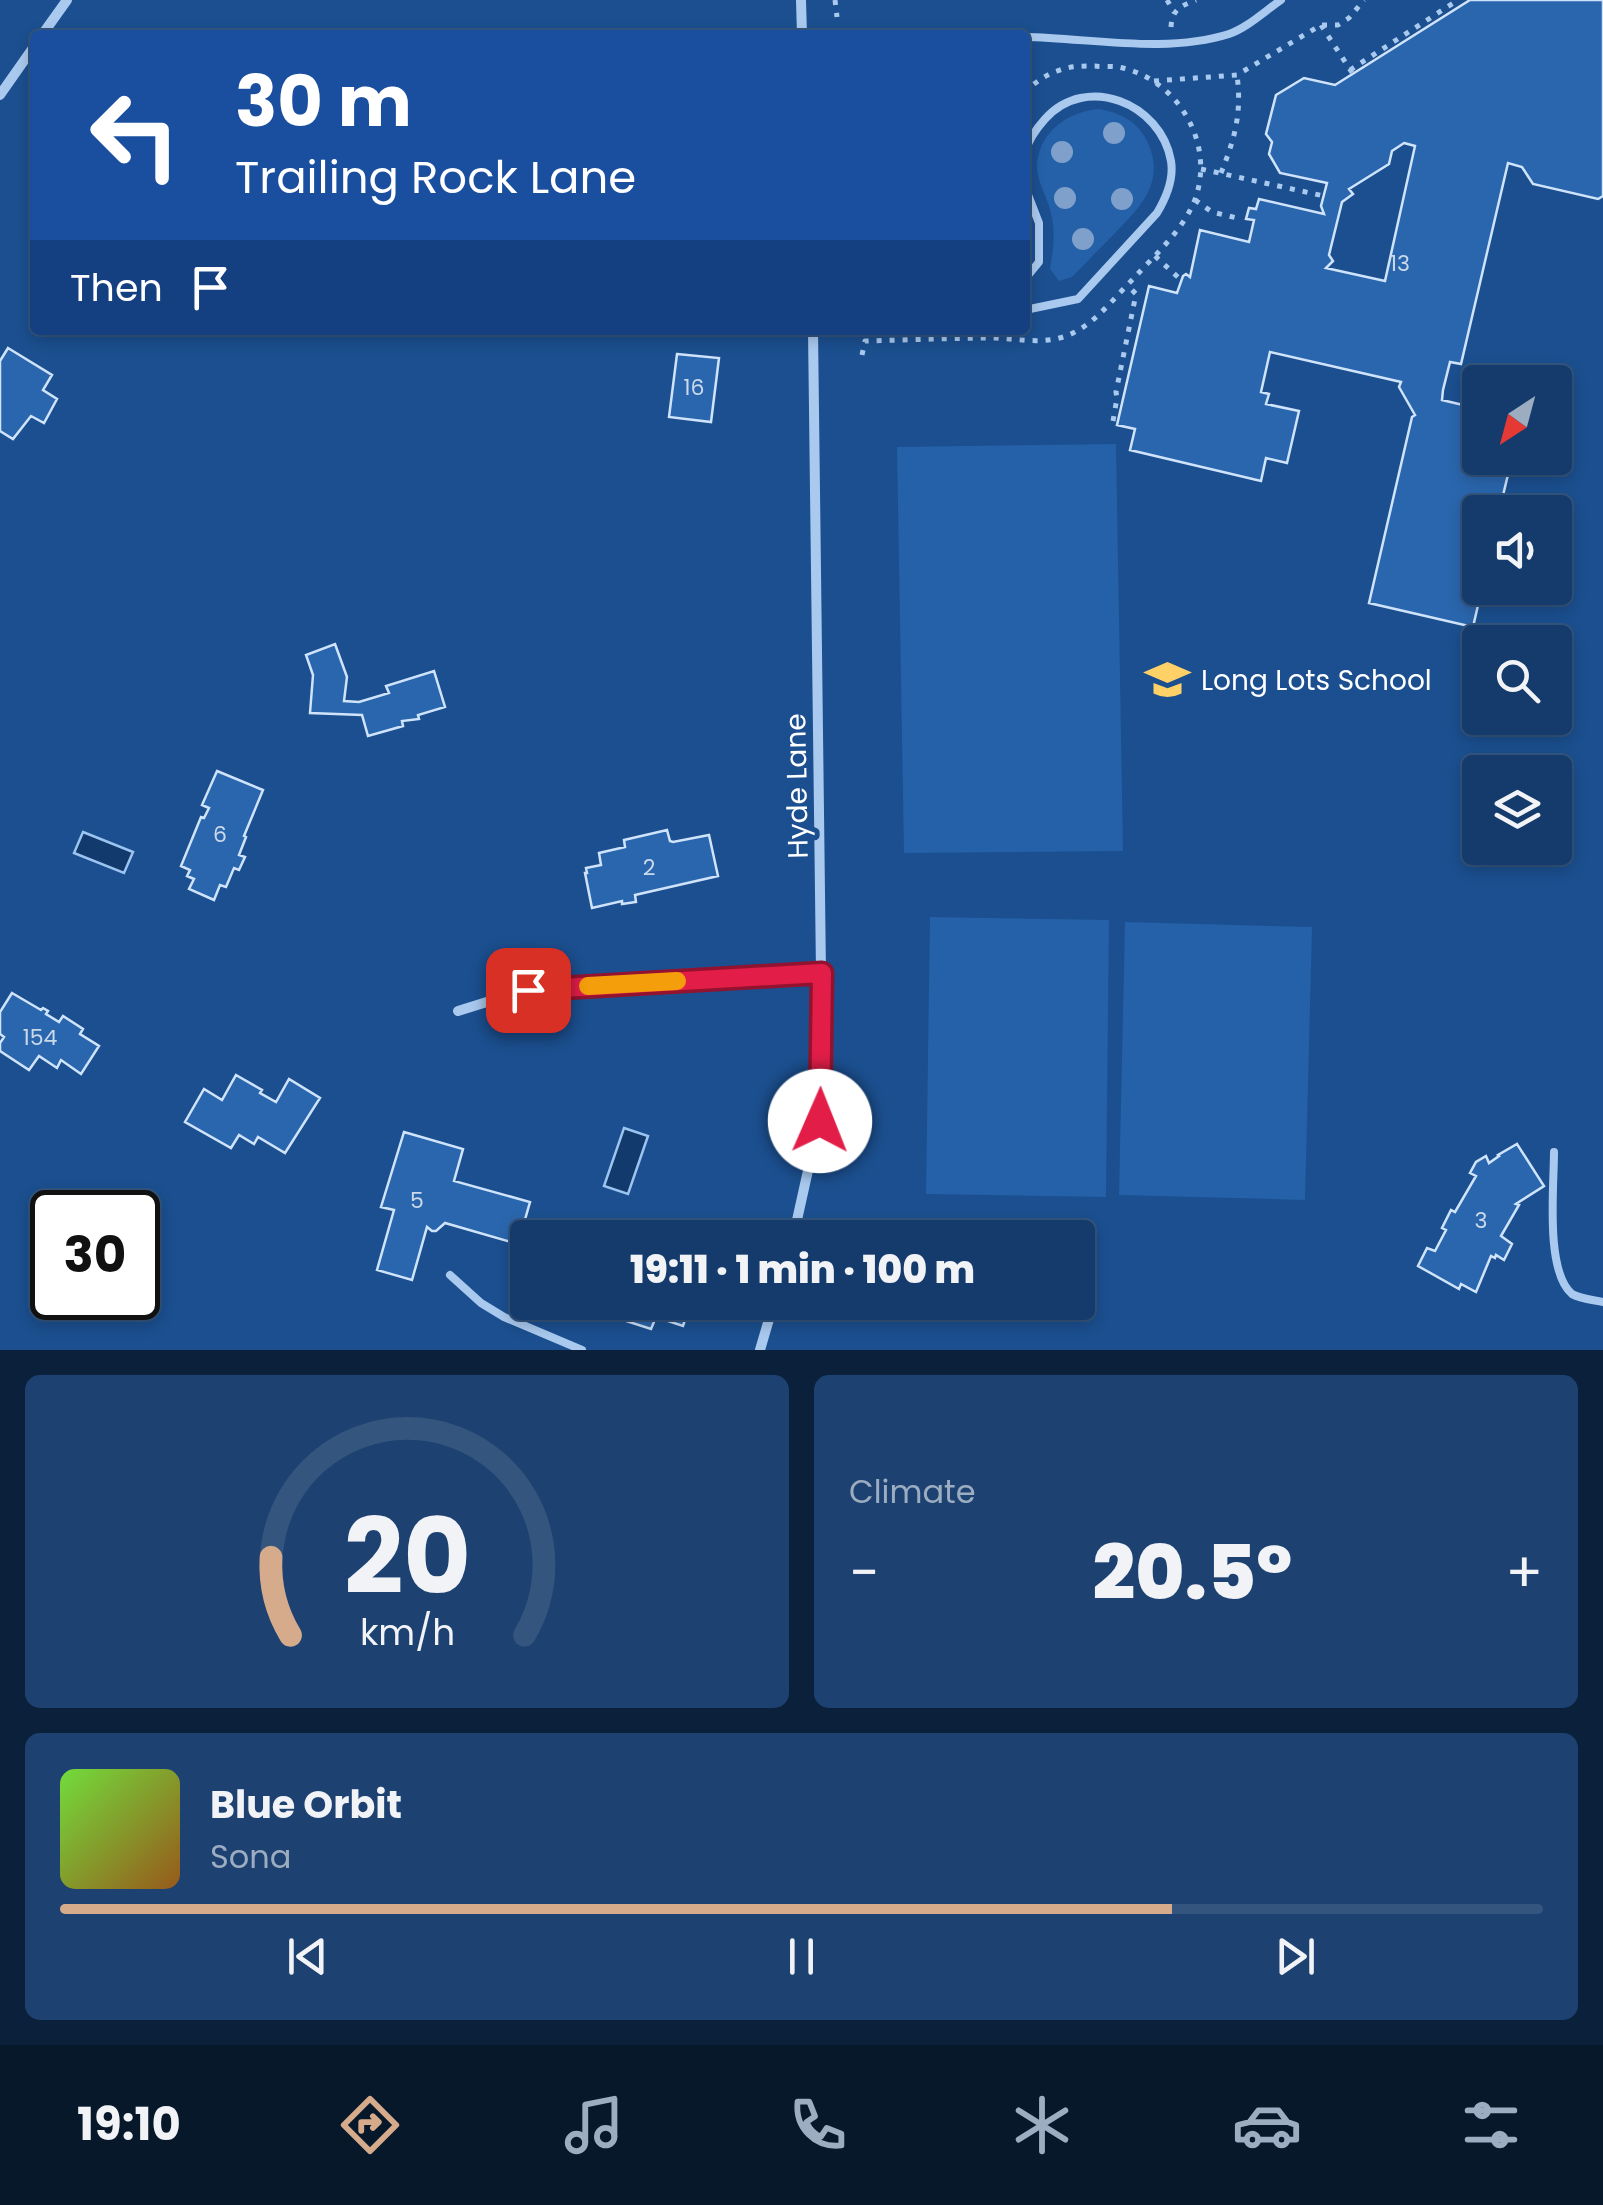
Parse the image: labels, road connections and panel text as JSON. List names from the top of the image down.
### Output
{
  "streets": {
    "street": ["Hyde Lane"]
  },
  "places": {
    "school or university": ["Long Lots School"]
  },
  "house_numbers": [
    "13",
    "16",
    "6",
    "2",
    "154",
    "5",
    "3"
  ],
  "north": "bottom left",
  "page": {
    "turn": ["30 m", "Trailing Rock Lane"],
    "then": "Then",
    "limit": "30",
    "trip": "19:11 · 1 min · 100 m",
    "tile": "Climate",
    "heat": ["−", "20.5°", "+"],
    "song": ["Blue Orbit", "Sona"],
    "tabs": "19:10",
    "gauge": ["20", "km/h"]
  }
}
